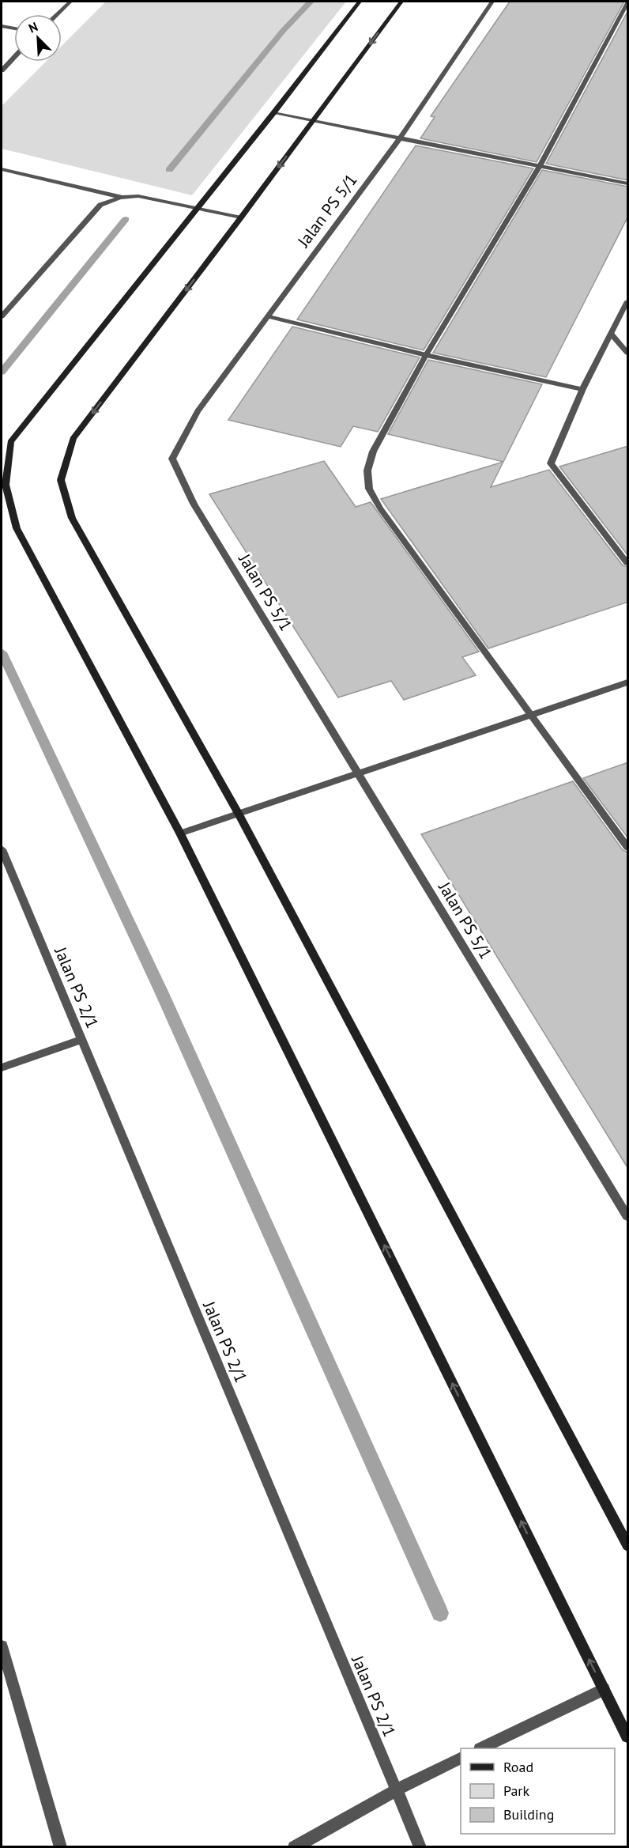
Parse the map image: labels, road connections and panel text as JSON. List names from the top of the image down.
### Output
{
  "streets": {
    "street": ["Jalan PS 5/1", "Jalan PS 2/1"]
  },
  "legend": ["Road", "Park", "Building"],
  "north": "top left"
}
